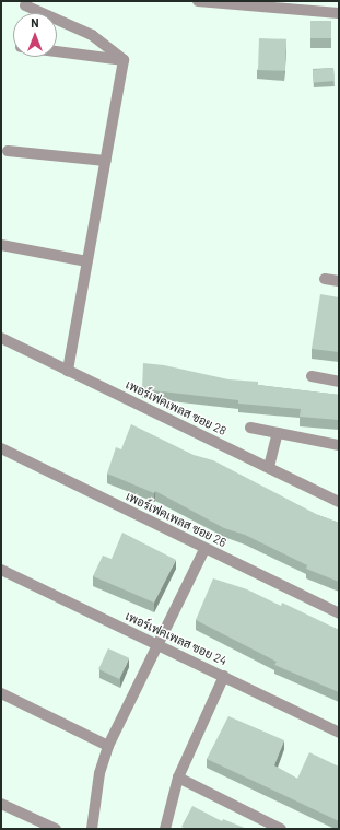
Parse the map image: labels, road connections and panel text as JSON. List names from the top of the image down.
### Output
{
  "streets": {
    "street": ["เพอร์เฟคเพลส ซอย 28", "เพอร์เฟคเพลส ซอย 26", "เพอร์เฟคเพลส ซอย 24"]
  },
  "north": "top"
}
